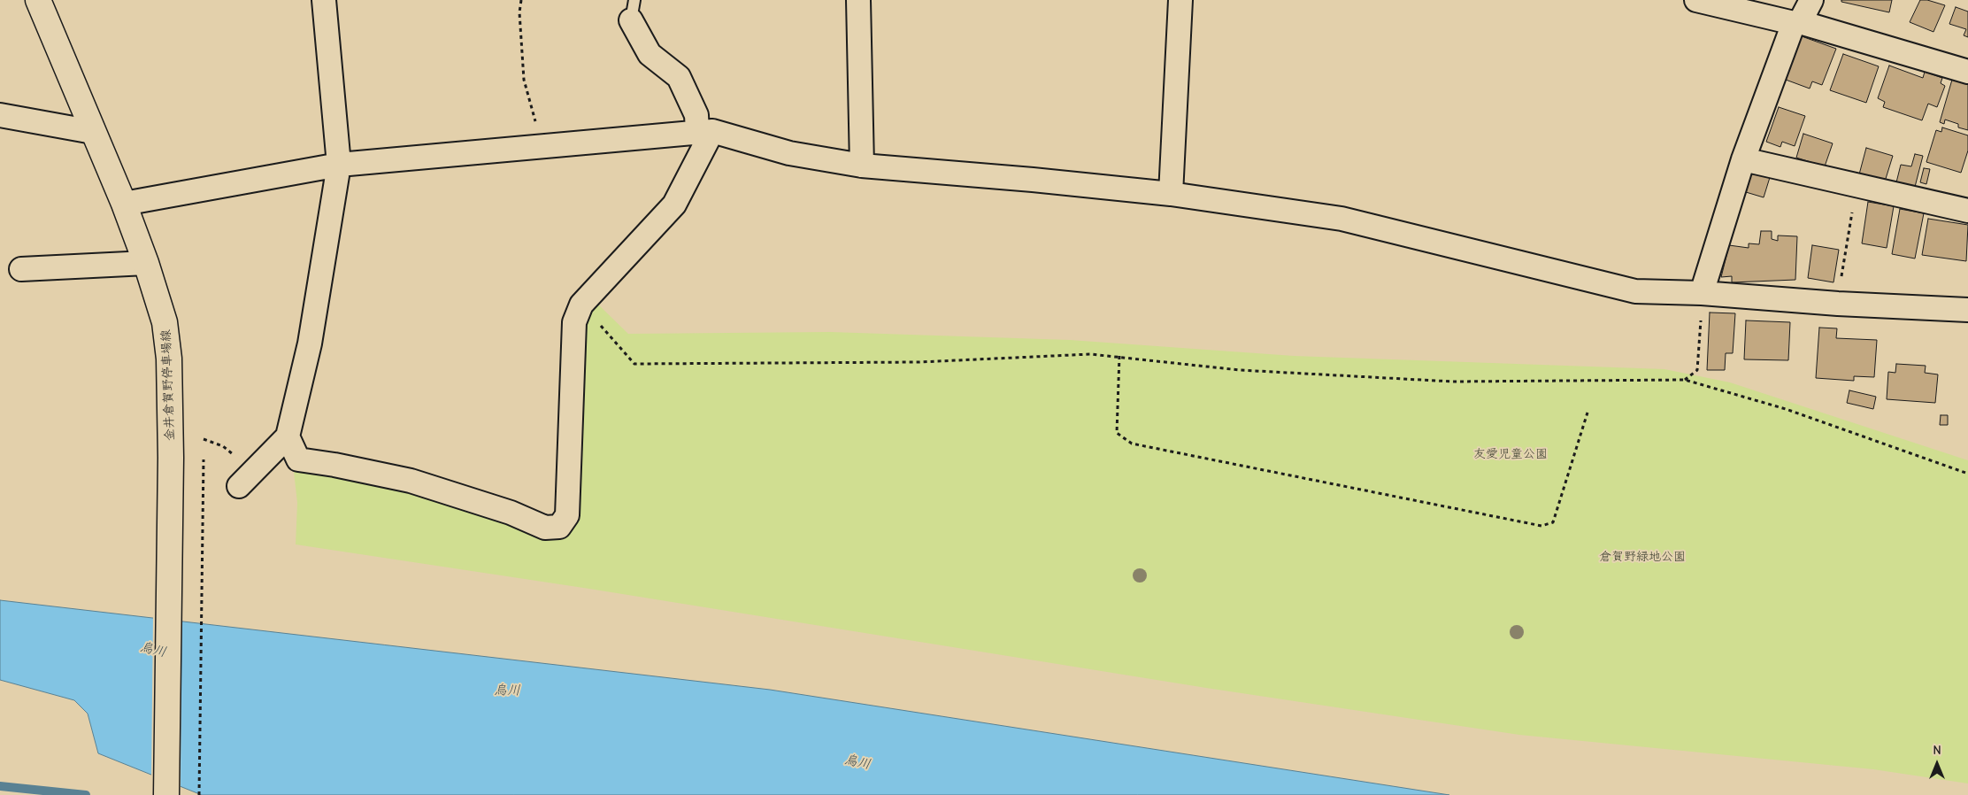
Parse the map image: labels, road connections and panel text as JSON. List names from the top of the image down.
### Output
{
  "streets": {
    "main road": ["金井倉賀野停車場線"]
  },
  "water": ["烏川"],
  "parks": ["友愛児童公園", "倉賀野緑地公園"],
  "north": "top"
}
